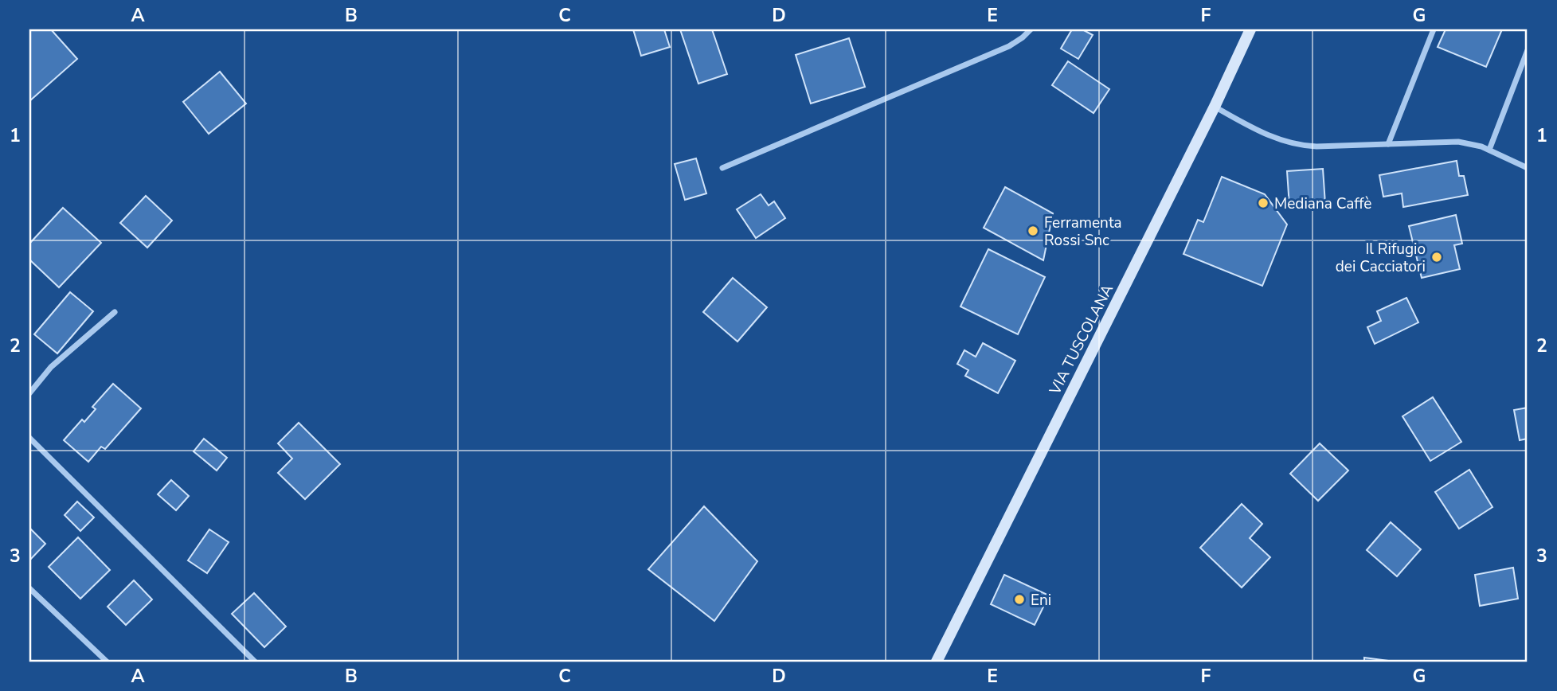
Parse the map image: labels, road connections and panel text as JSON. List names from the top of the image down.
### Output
{
  "streets": {
    "main road": ["VIA TUSCOLANA"]
  },
  "places": [
    "Mediana Caffè",
    "Ferramenta Rossi Snc",
    "Il Rifugio dei Cacciatori",
    "Eni"
  ],
  "grid": {
    "columns": [
      "A",
      "B",
      "C",
      "D",
      "E",
      "F",
      "G"
    ],
    "rows": ["1", "2", "3"]
  }
}
